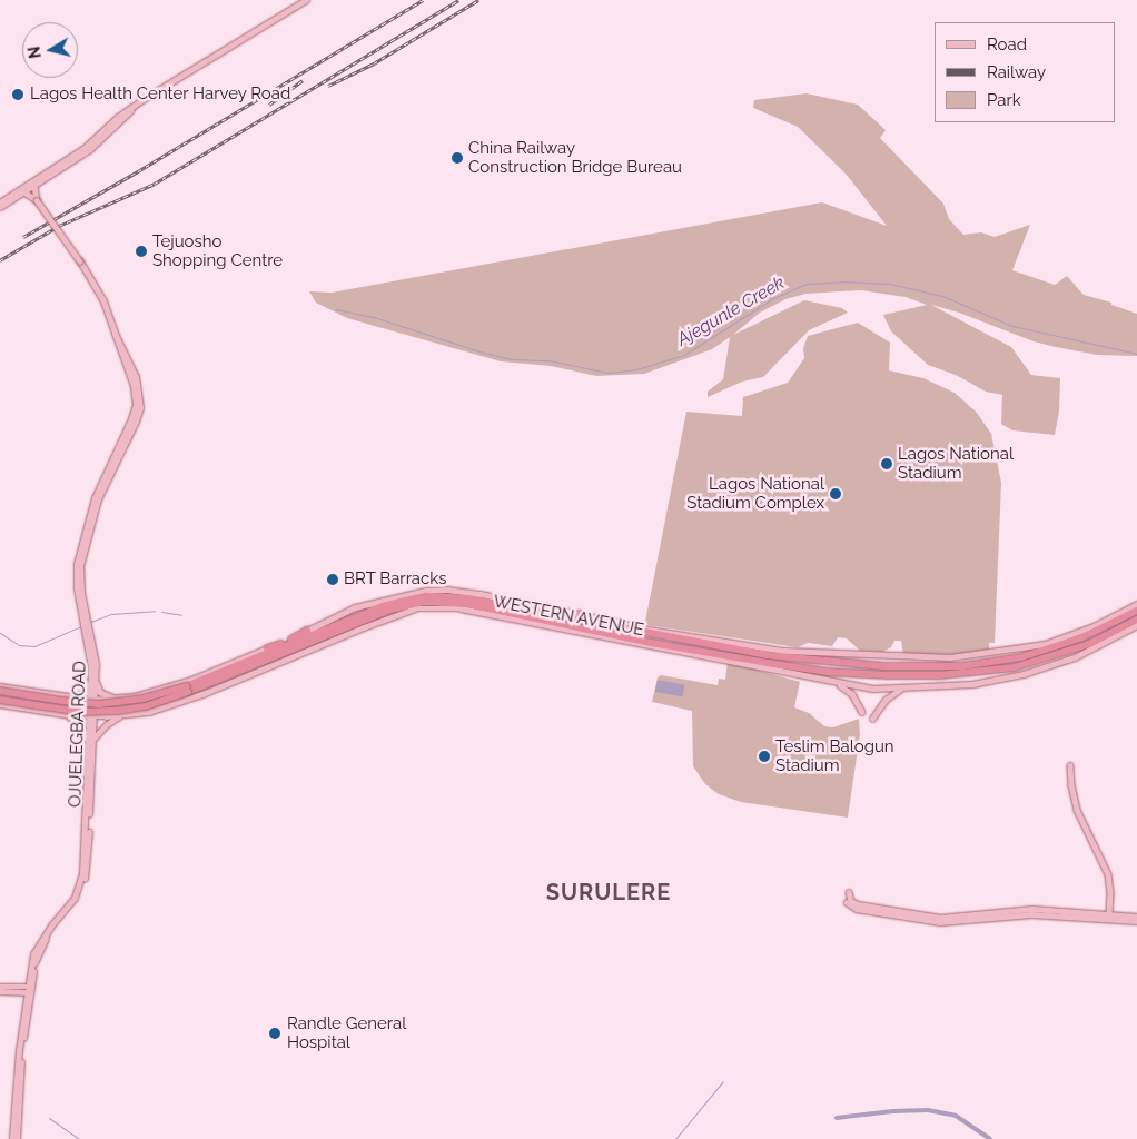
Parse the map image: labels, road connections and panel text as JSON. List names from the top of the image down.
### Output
{
  "streets": {
    "highway": ["WESTERN AVENUE"],
    "main road": ["OJUELEGBA ROAD"]
  },
  "crossings": [
    ["WESTERN AVENUE", "OJUELEGBA ROAD"]
  ],
  "districts": ["SURULERE"],
  "water": ["Ajegunle Creek"],
  "places": [
    "Lagos Health Center Harvey Road",
    "China Railway Construction Bridge Bureau",
    "Tejuosho Shopping Centre",
    "Lagos National Stadium",
    "Lagos National Stadium Complex",
    "BRT Barracks",
    "Teslim Balogun Stadium",
    "Randle General Hospital"
  ],
  "legend": ["Road", "Railway", "Park"],
  "north": "left"
}
